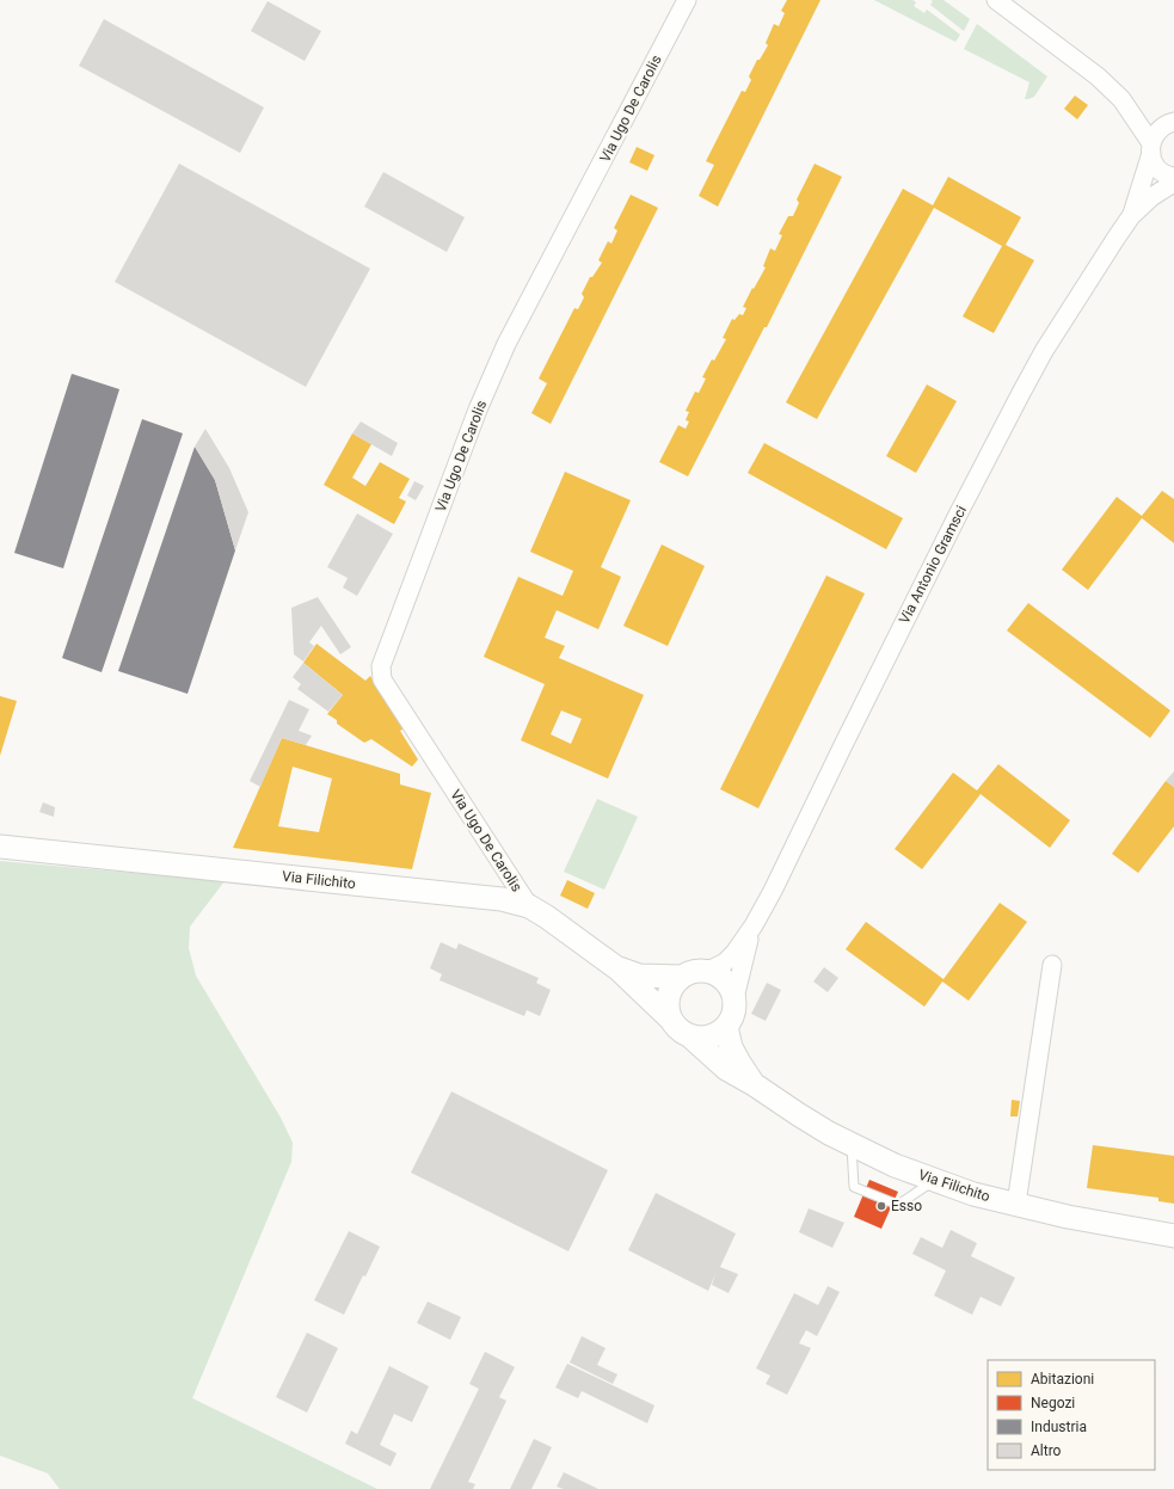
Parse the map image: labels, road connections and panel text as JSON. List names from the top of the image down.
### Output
{
  "streets": {
    "street": ["Via Ugo De Carolis", "Via Antonio Gramsci", "Via Filichito"]
  },
  "crossings": [
    ["Via Ugo De Carolis", "Via Filichito"],
    ["Via Antonio Gramsci", "Via Filichito"]
  ],
  "places": ["Esso"],
  "legend": [
    "Abitazioni",
    "Negozi",
    "Industria",
    "Altro"
  ]
}
